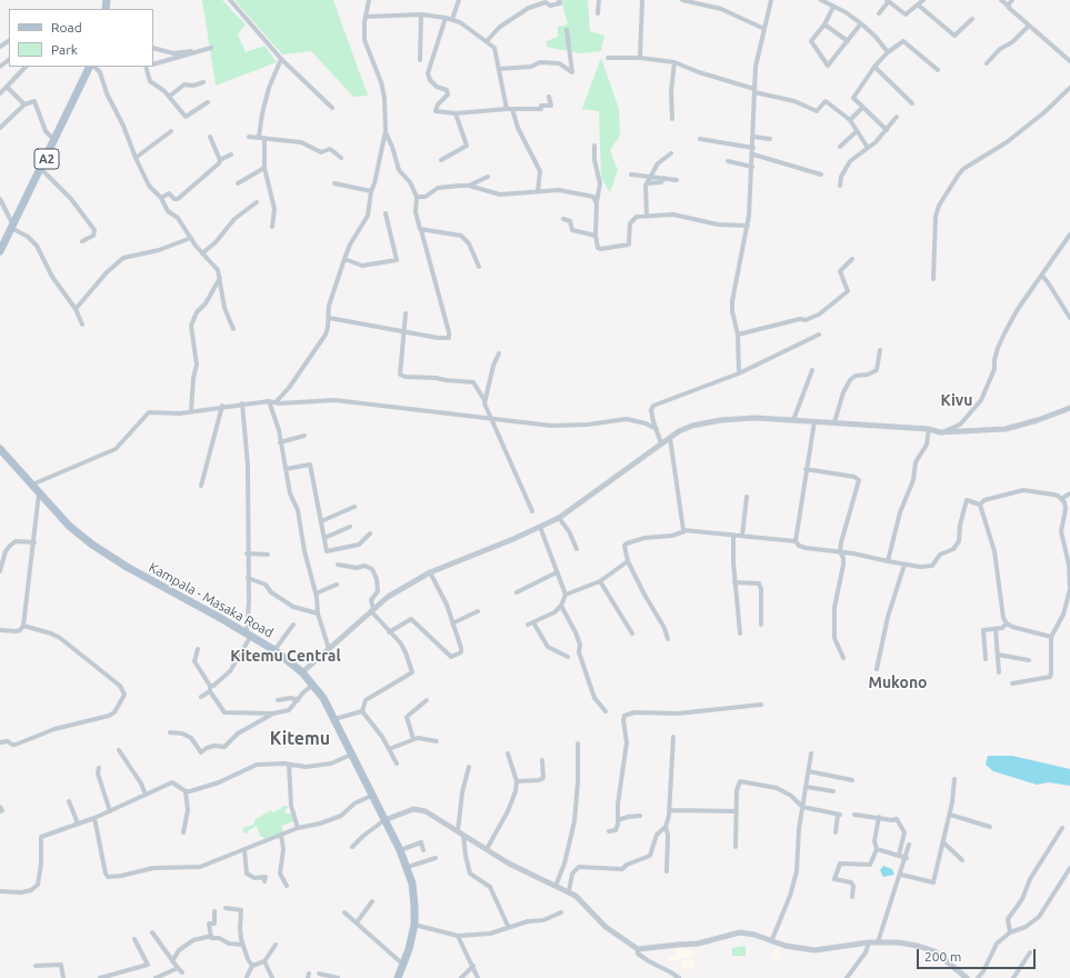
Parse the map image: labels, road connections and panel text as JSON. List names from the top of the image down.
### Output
{
  "streets": {
    "main road": ["A2", "Kampala - Masaka Road"]
  },
  "districts": [
    "Kivu",
    "Kitemu Central",
    "Mukono",
    "Kitemu"
  ],
  "legend": ["Road", "Park"],
  "scale_bar": "200 m"
}
